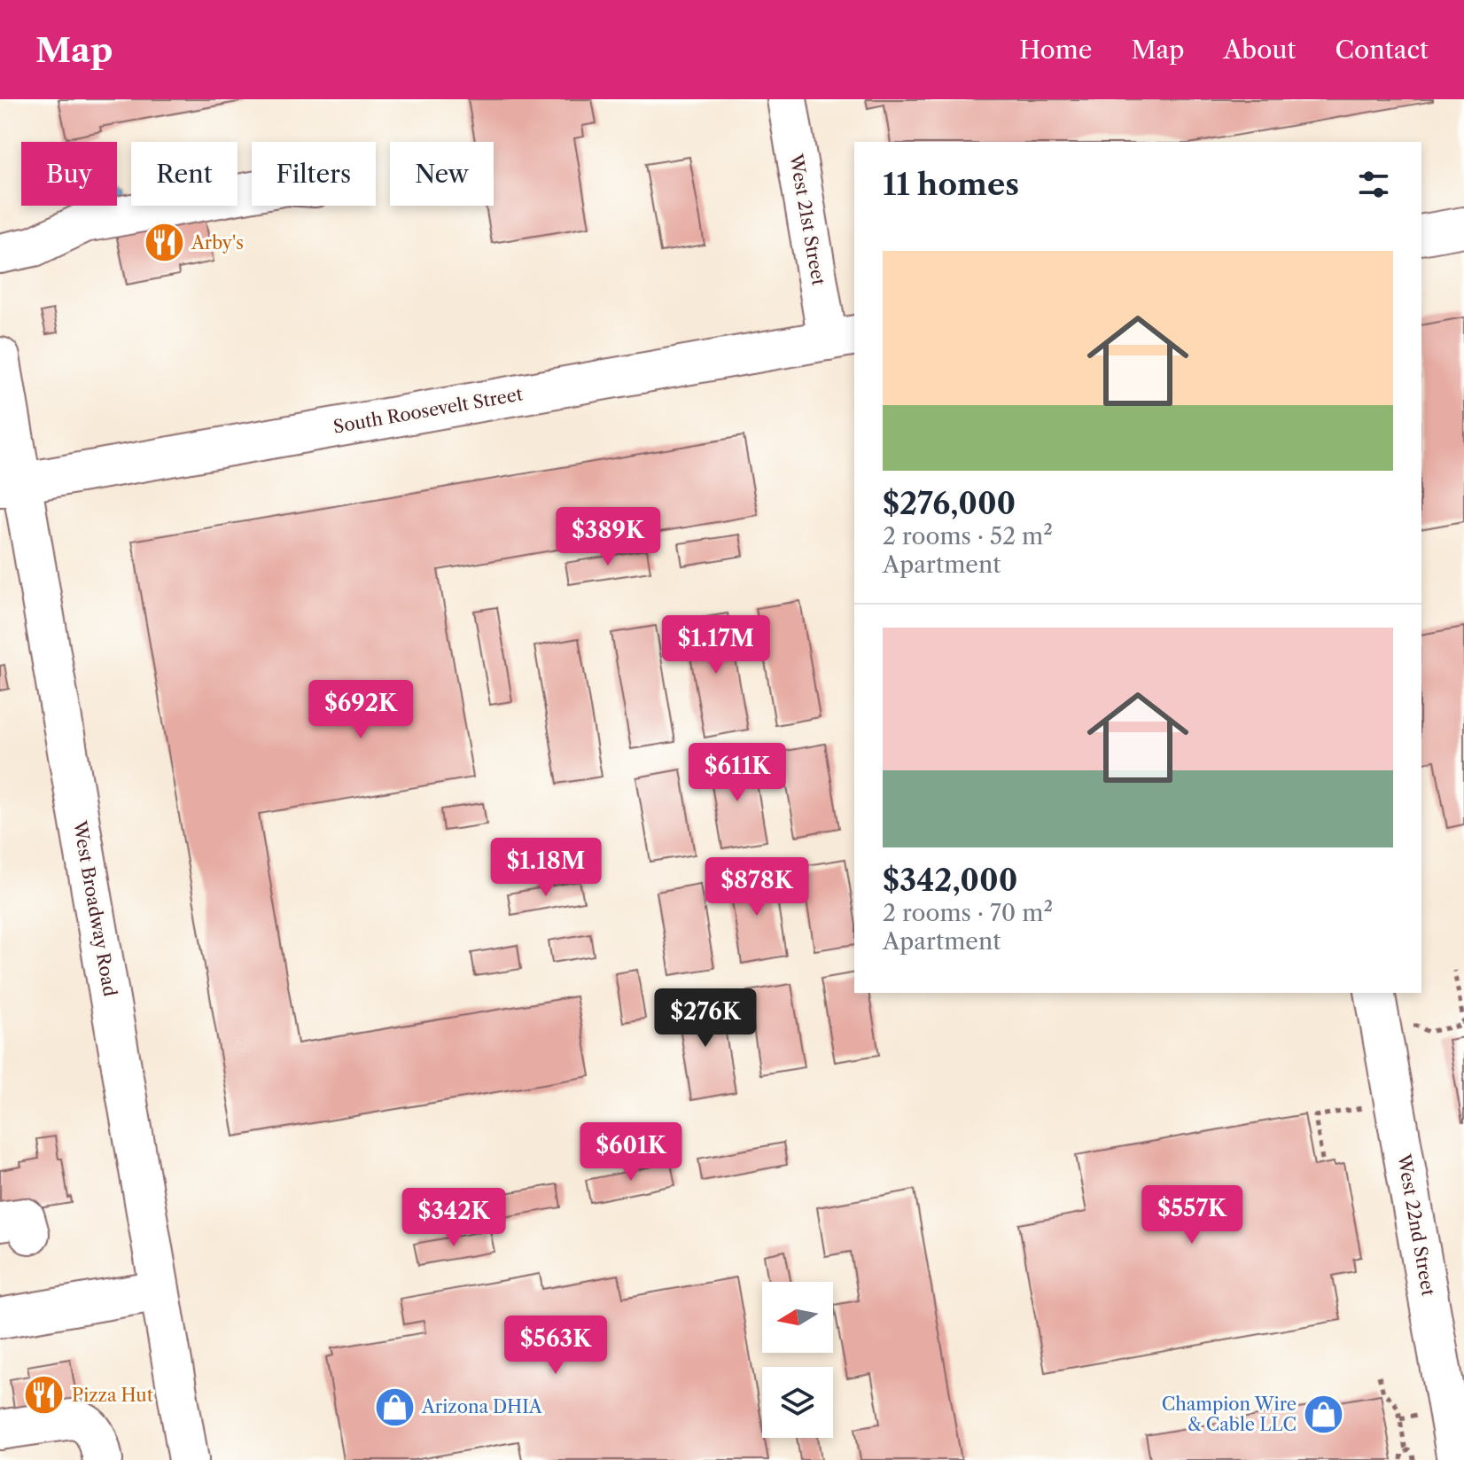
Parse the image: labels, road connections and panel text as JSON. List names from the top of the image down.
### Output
{
  "streets": {
    "street": [
      "West 21st Street",
      "South Roosevelt Street",
      "West Broadway Road",
      "West 22nd Street"
    ]
  },
  "crossings": [
    ["West 21st Street", "South Roosevelt Street"],
    ["South Roosevelt Street", "West Broadway Road"]
  ],
  "places": {
    "restaurant": ["Arby's", "Pizza Hut"],
    "shop": ["Arizona DHIA", "Champion Wire & Cable LLC"]
  },
  "north": "left",
  "page": {
    "header": "Map",
    "nav": [
      "Home",
      "Map",
      "About",
      "Contact"
    ],
    "chip": [
      "Buy",
      "Rent",
      "Filters",
      "New"
    ],
    "heading": "11 homes",
    "list": [
      {
        "name": "$276,000",
        "note": "2 rooms · 52 m² · Apartment"
      },
      {
        "name": "$342,000",
        "note": "2 rooms · 70 m² · Apartment"
      }
    ],
    "price": [
      "$389K",
      "$1.17M",
      "$692K",
      "$611K",
      "$1.18M",
      "$878K",
      "$276K",
      "$601K",
      "$557K",
      "$342K",
      "$563K"
    ]
  }
}
